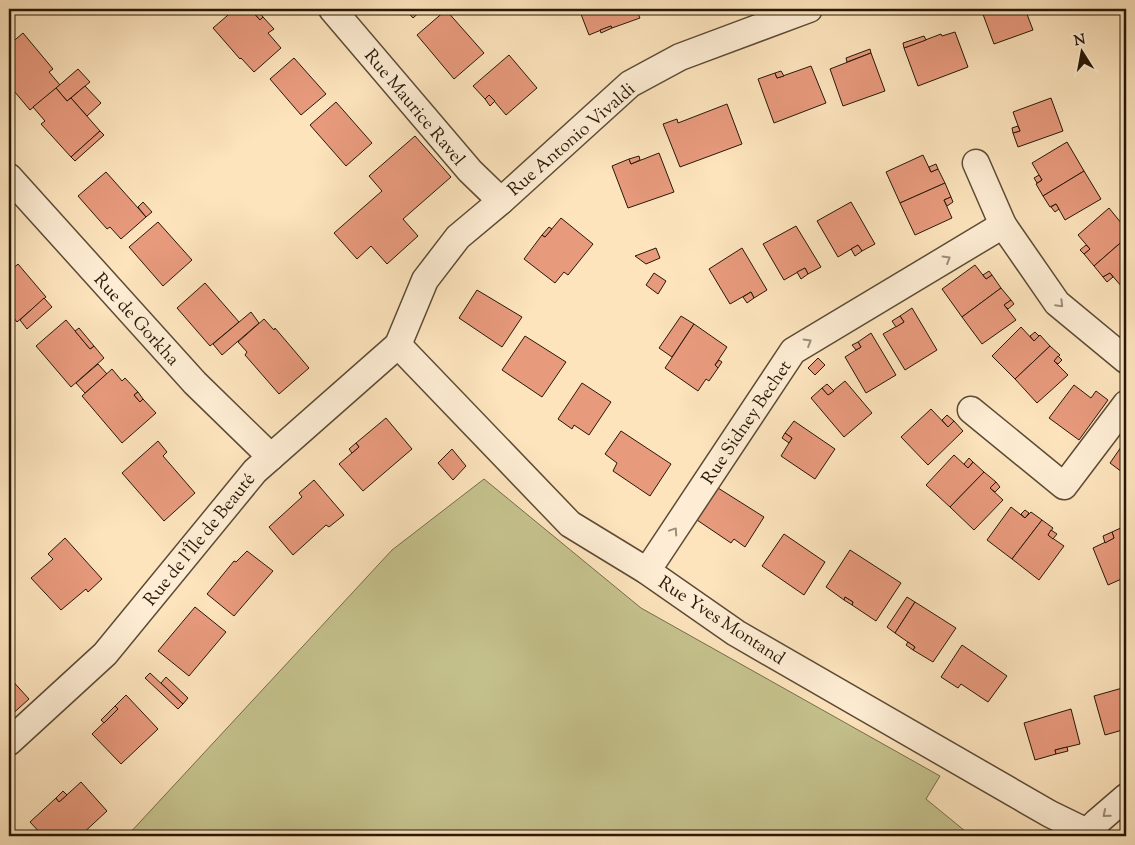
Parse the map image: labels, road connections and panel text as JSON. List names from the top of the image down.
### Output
{
  "streets": {
    "street": [
      "Rue Maurice Ravel",
      "Rue Antonio Vivaldi",
      "Rue de Gorkha",
      "Rue Sidney Bechet",
      "Rue de l'Île de Beauté",
      "Rue Yves Montand"
    ]
  },
  "crossings": [
    ["Rue Maurice Ravel", "Rue Antonio Vivaldi"],
    ["Rue Antonio Vivaldi", "Rue de l'Île de Beauté"],
    ["Rue Antonio Vivaldi", "Rue Yves Montand"],
    ["Rue de Gorkha", "Rue de l'Île de Beauté"],
    ["Rue Sidney Bechet", "Rue Yves Montand"],
    ["Rue de l'Île de Beauté", "Rue Yves Montand"]
  ],
  "one_way": ["Rue Sidney Bechet"],
  "north": "top"
}
